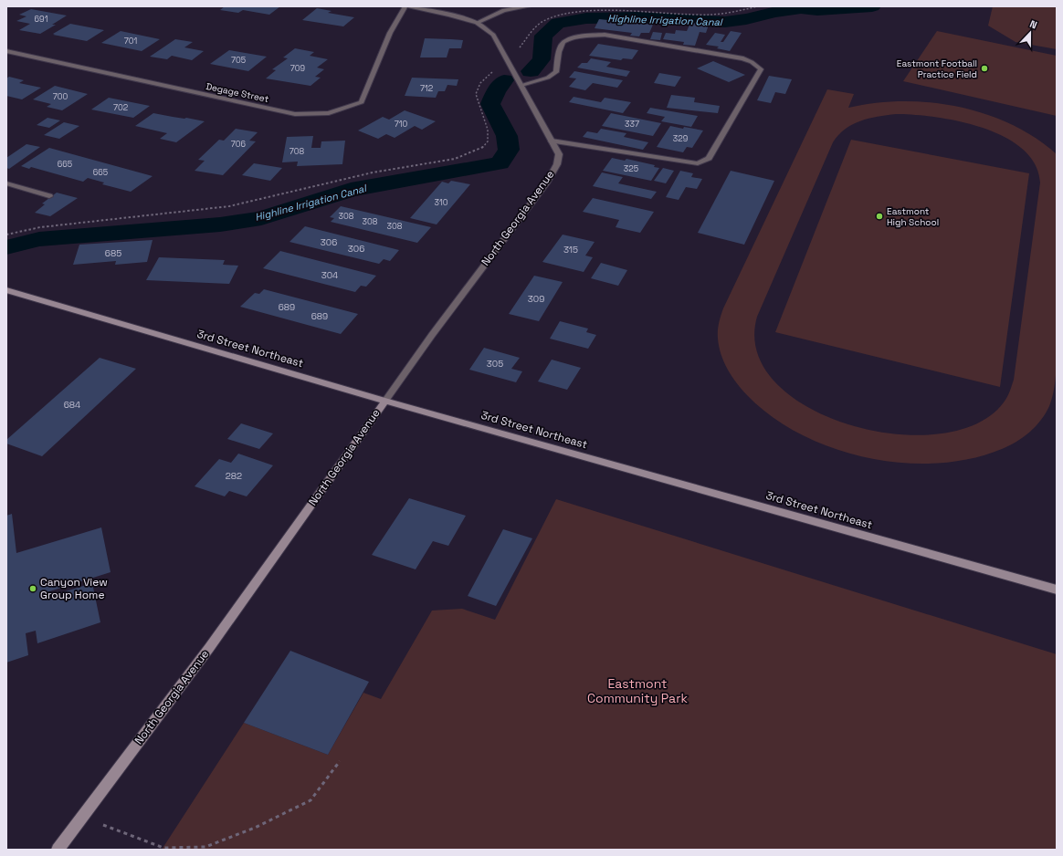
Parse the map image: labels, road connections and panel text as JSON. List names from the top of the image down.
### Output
{
  "streets": {
    "street": ["Degage Street", "North Georgia Avenue", "3rd Street Northeast"]
  },
  "crossings": [
    ["Degage Street", "North Georgia Avenue"],
    ["North Georgia Avenue", "3rd Street Northeast"]
  ],
  "water": ["Highline Irrigation Canal"],
  "parks": ["Eastmont Community Park"],
  "places": ["Eastmont Football Practice Field", "Eastmont High School", "Canyon View Group Home"],
  "house_numbers": [
    "691",
    "701",
    "705",
    "709",
    "712",
    "700",
    "702",
    "710",
    "337",
    "329",
    "706",
    "708",
    "665",
    "325",
    "665",
    "310",
    "308",
    "308",
    "308",
    "306",
    "306",
    "315",
    "685",
    "304",
    "309",
    "689",
    "689",
    "305",
    "684",
    "282"
  ],
  "north": "top"
}
